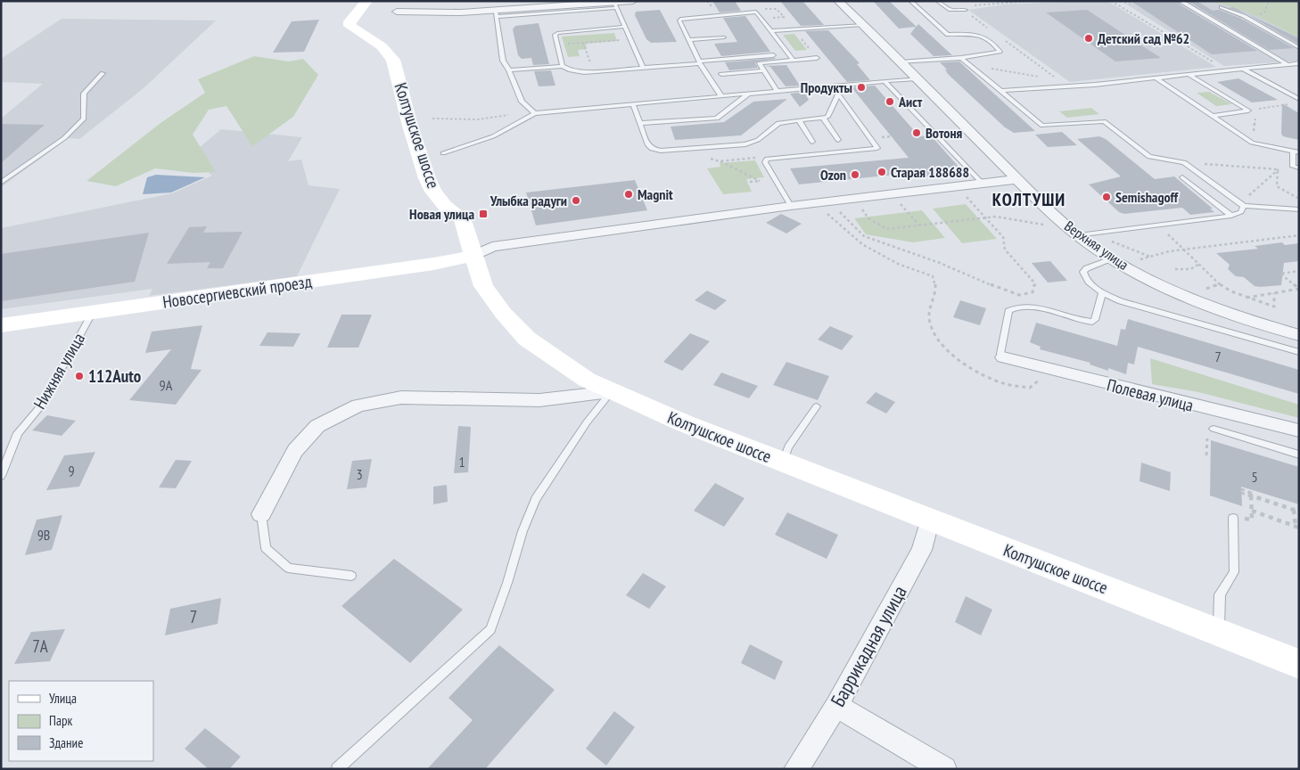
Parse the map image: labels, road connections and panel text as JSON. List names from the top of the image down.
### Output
{
  "streets": {
    "main road": ["Колтушское шоссе", "Новосергиевский проезд"],
    "street": ["Верхняя улица", "Полевая улица", "Баррикадная улица"],
    "lane": ["Нижняя улица"]
  },
  "crossings": [
    ["Колтушское шоссе", "Новосергиевский проезд"],
    ["Колтушское шоссе", "Баррикадная улица"],
    ["Новосергиевский проезд", "Нижняя улица"]
  ],
  "districts": ["КОЛТУШИ"],
  "places": {
    "other": [
      "Детский сад №62",
      "Продукты",
      "Аист",
      "Вотоня",
      "Старая 188688",
      "Ozon",
      "Magnit",
      "Semishagoff",
      "Улыбка радуги",
      "112Auto"
    ],
    "transit": ["Новая улица"]
  },
  "house_numbers": [
    "7",
    "9А",
    "1",
    "9",
    "3",
    "5",
    "9В",
    "7",
    "7А"
  ],
  "legend": ["Улица", "Парк", "Здание"]
}
